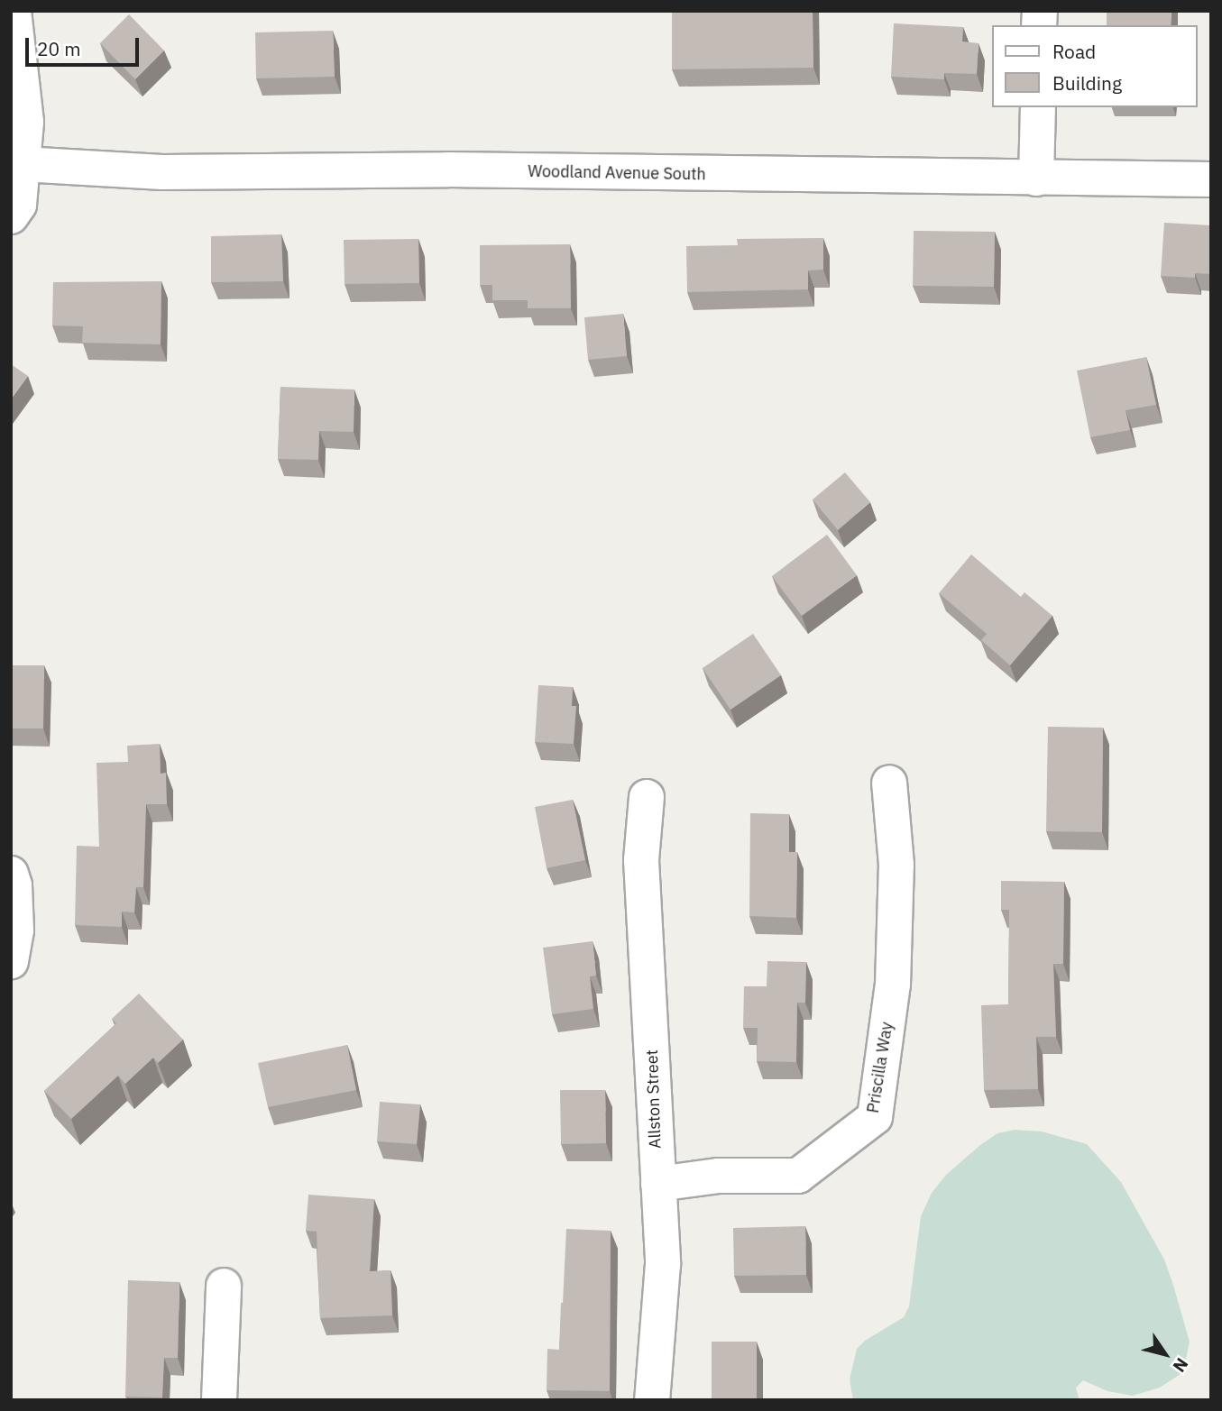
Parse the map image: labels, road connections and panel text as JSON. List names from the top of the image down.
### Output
{
  "streets": {
    "street": ["Woodland Avenue South", "Priscilla Way", "Allston Street"]
  },
  "crossings": [
    ["Priscilla Way", "Allston Street"]
  ],
  "legend": ["Road", "Building"],
  "scale_bar": "20 m",
  "north": "bottom right"
}
